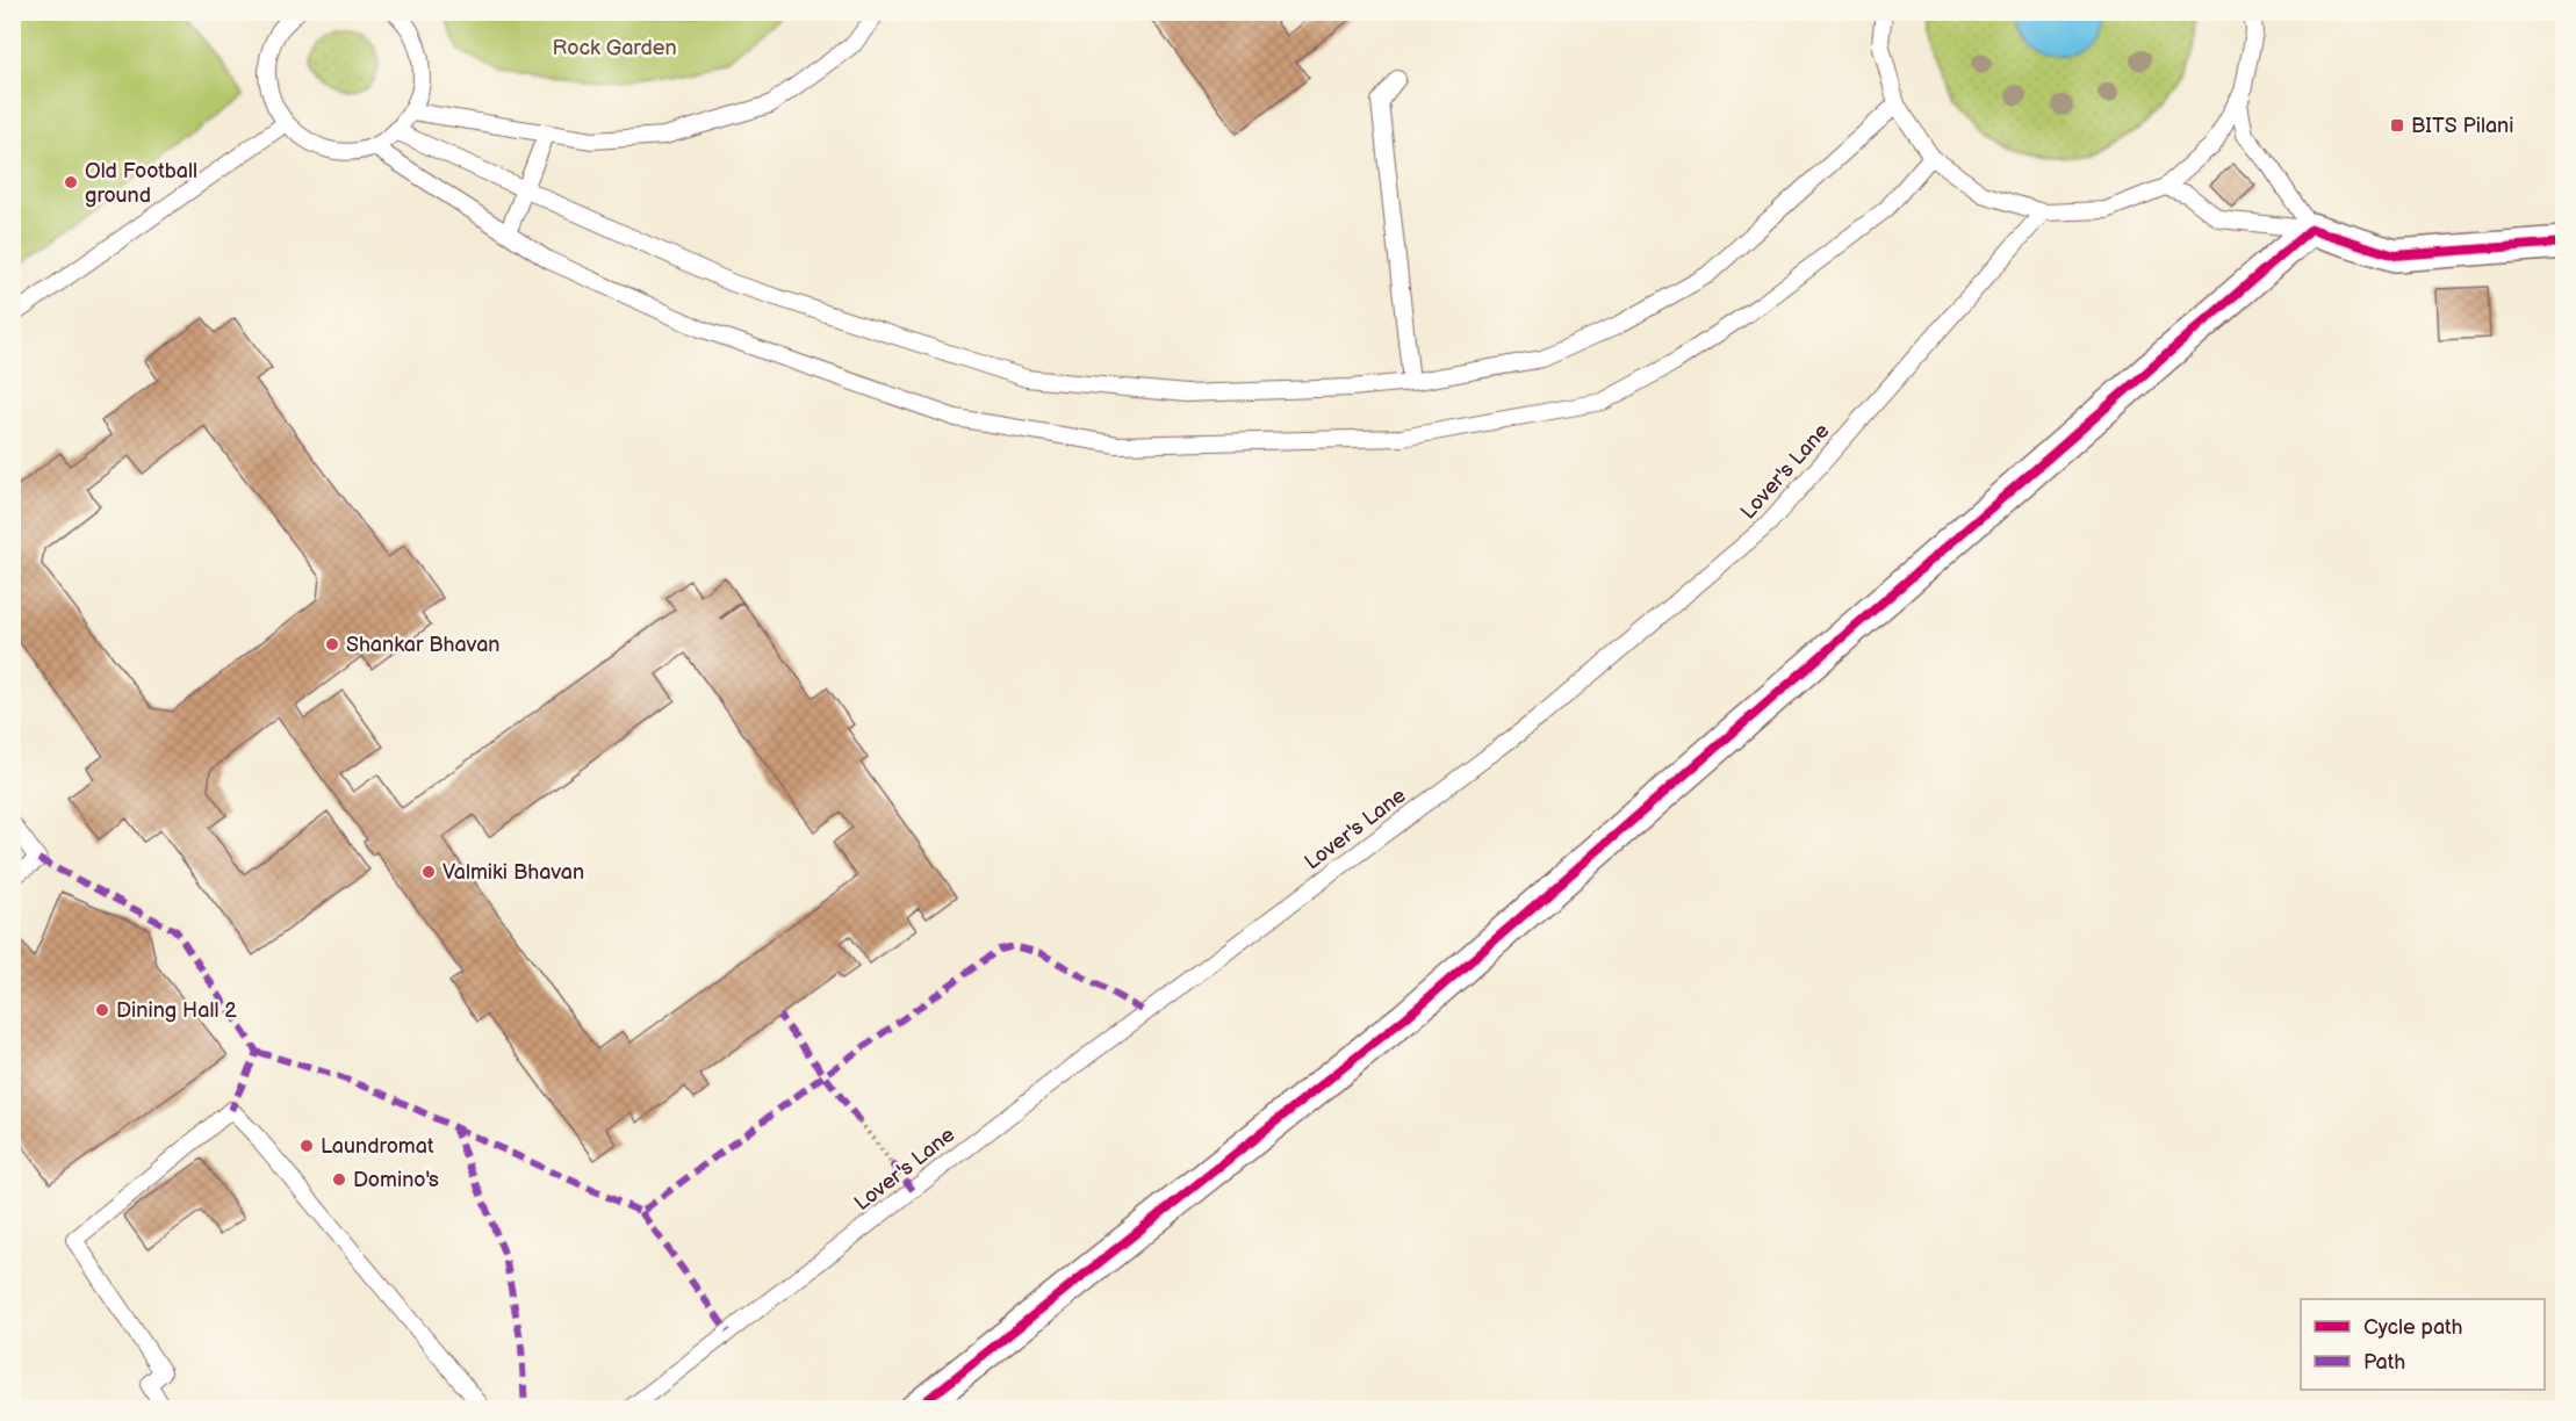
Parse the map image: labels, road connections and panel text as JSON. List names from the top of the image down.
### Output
{
  "streets": {
    "lane": ["Lover's Lane"]
  },
  "parks": ["Rock Garden"],
  "places": {
    "transit": ["BITS Pilani"],
    "other": [
      "Old Football ground",
      "Shankar Bhavan",
      "Valmiki Bhavan",
      "Dining Hall 2",
      "Laundromat",
      "Domino's"
    ]
  },
  "legend": ["Cycle path", "Path"]
}
